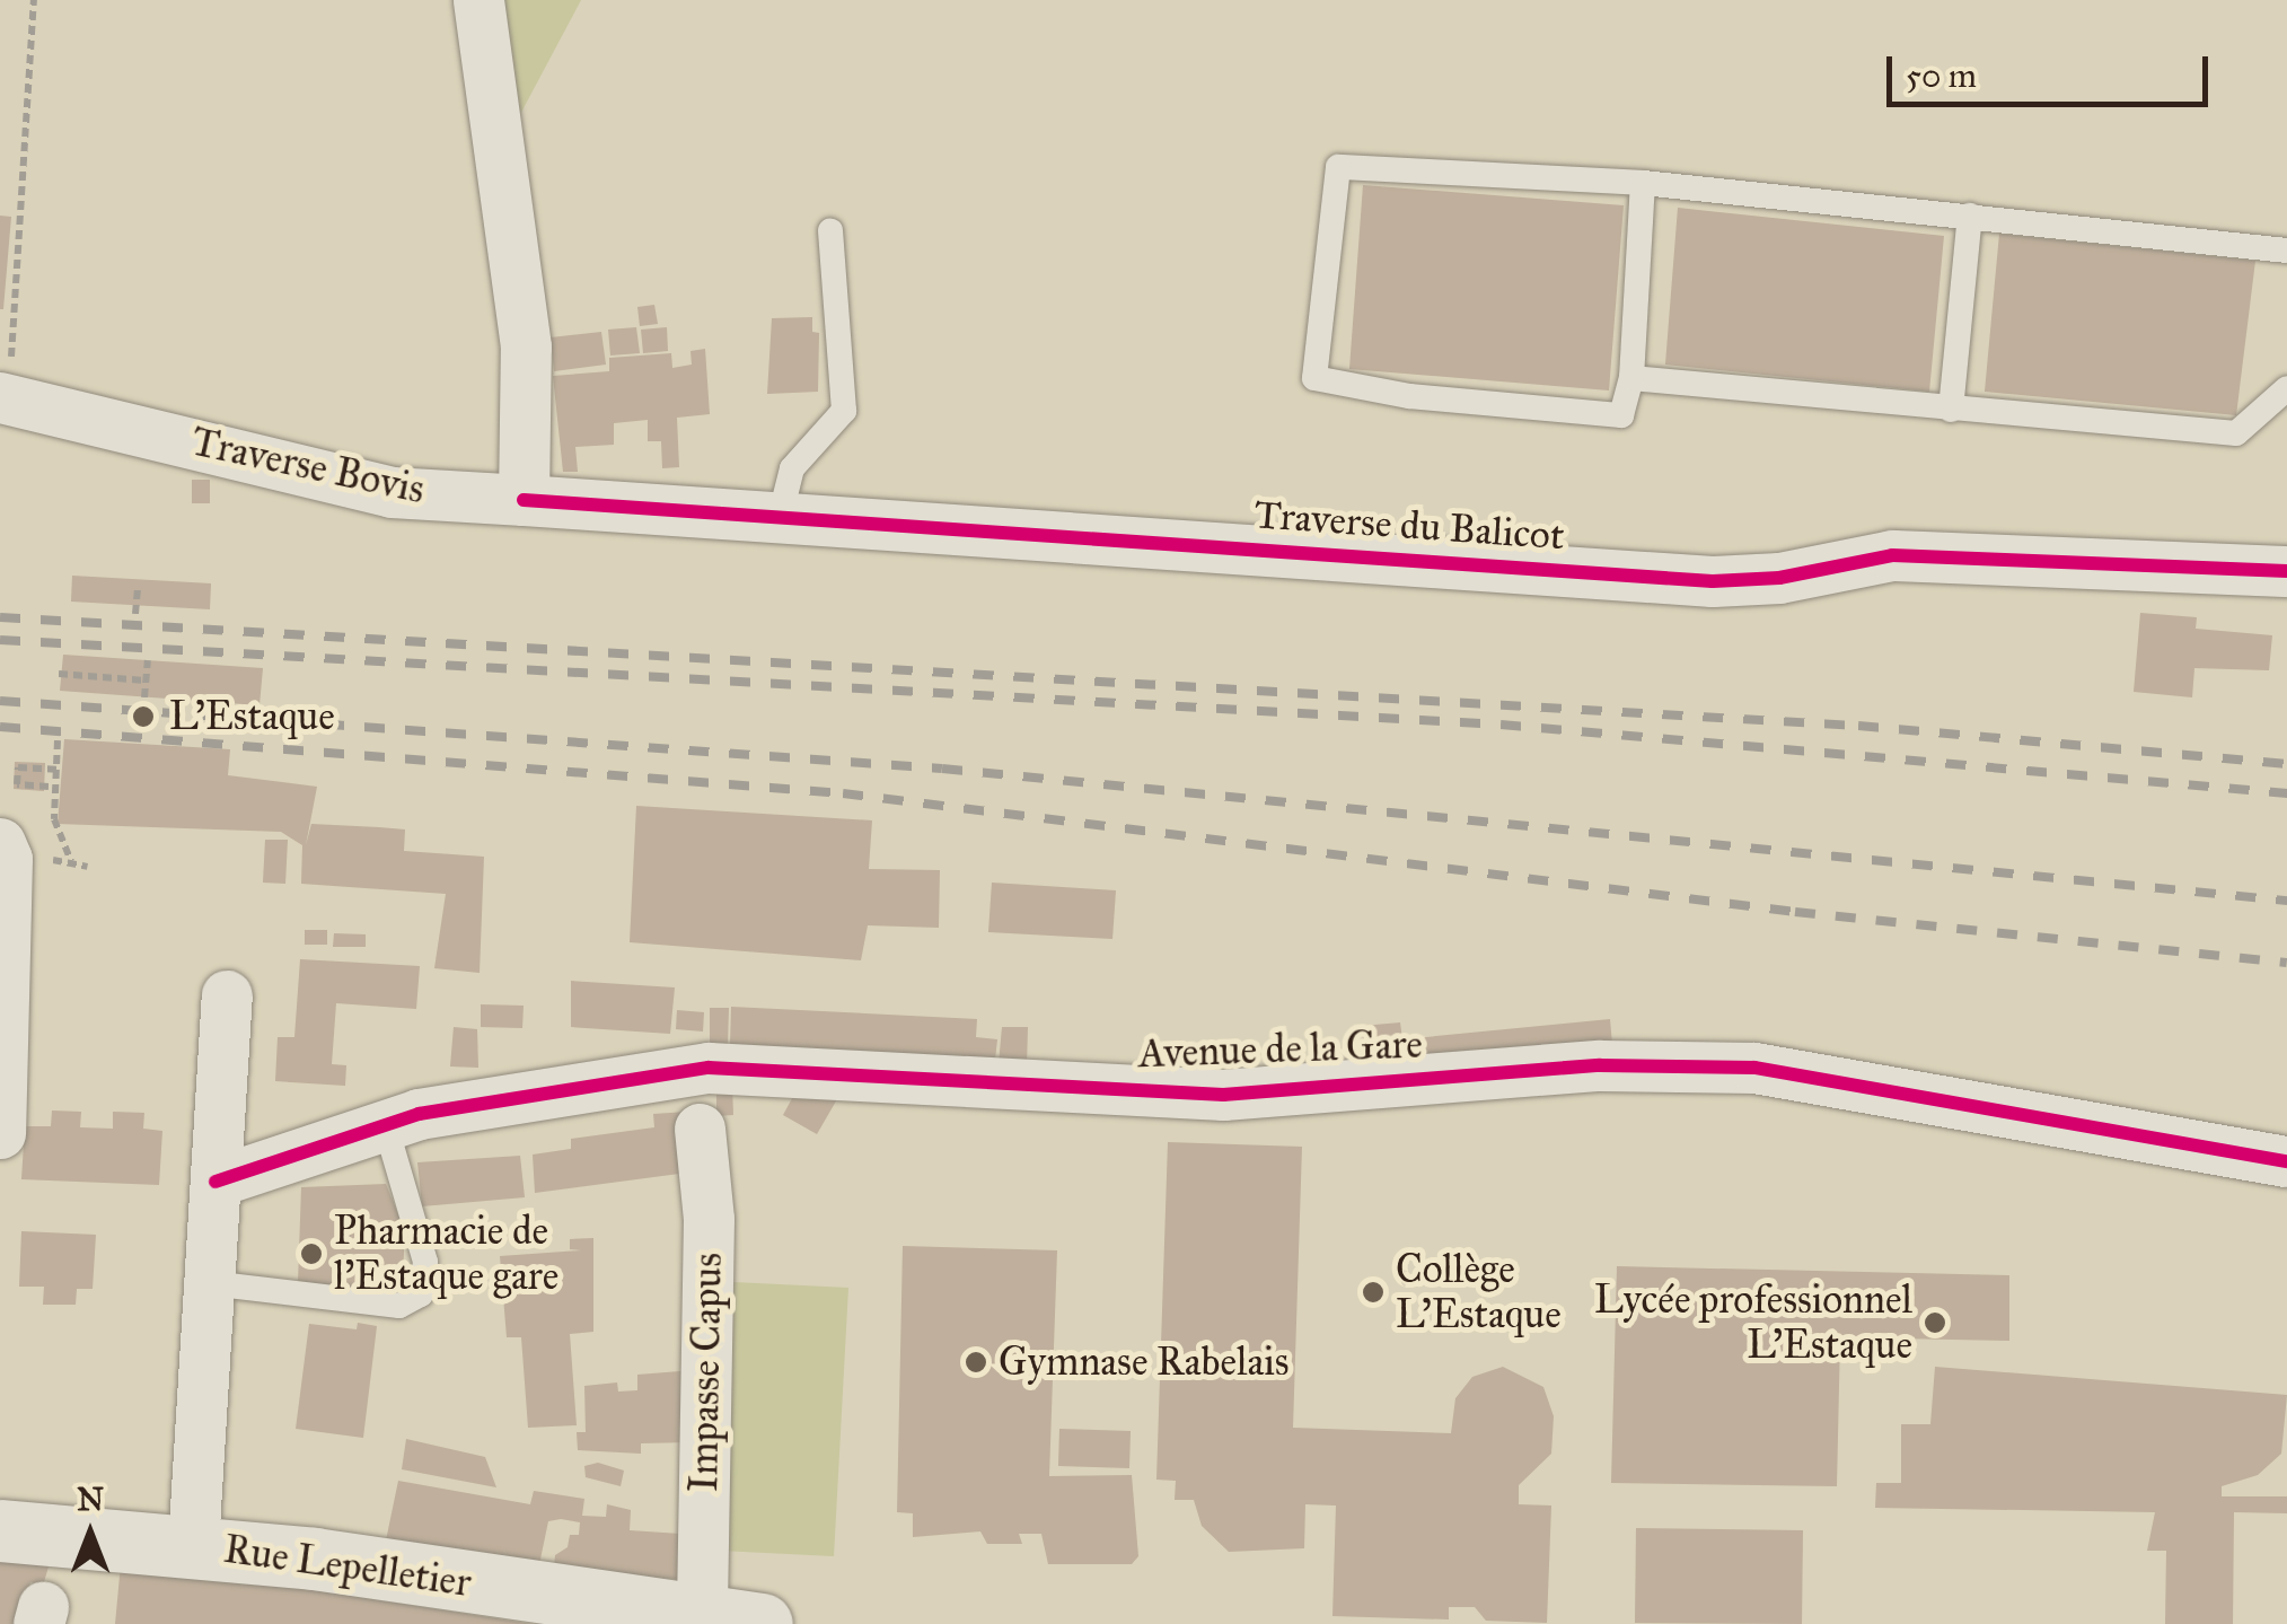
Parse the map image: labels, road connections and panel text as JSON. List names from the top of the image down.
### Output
{
  "streets": {
    "street": [
      "Traverse Bovis",
      "Traverse du Balicot",
      "Avenue de la Gare",
      "Impasse Capus",
      "Rue Lepelletier"
    ]
  },
  "crossings": [
    ["Traverse Bovis", "Traverse du Balicot"],
    ["Impasse Capus", "Rue Lepelletier"]
  ],
  "places": [
    "L'Estaque",
    "Pharmacie de l'Estaque gare",
    "Collège L'Estaque",
    "Lycée professionnel L'Estaque",
    "Gymnase Rabelais"
  ],
  "scale_bar": "50 m",
  "north": "top"
}
